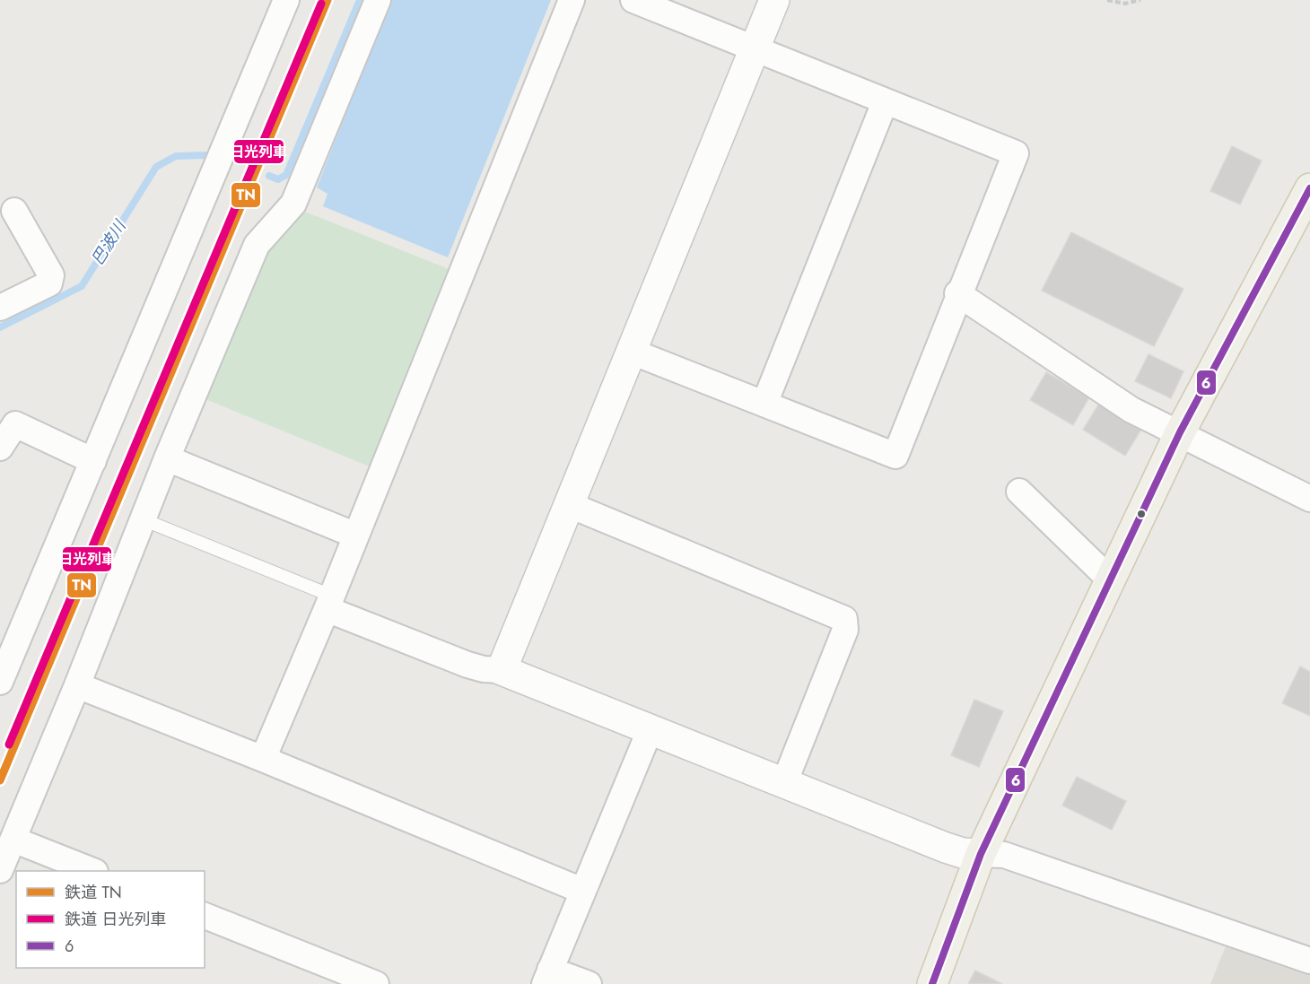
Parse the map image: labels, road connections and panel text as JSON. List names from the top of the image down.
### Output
{
  "water": ["巴波川"],
  "lines": ["rail line TN", "rail line 日光列車", "transit line 6"],
  "legend": ["鉄道 TN", "鉄道 日光列車", "6"]
}
